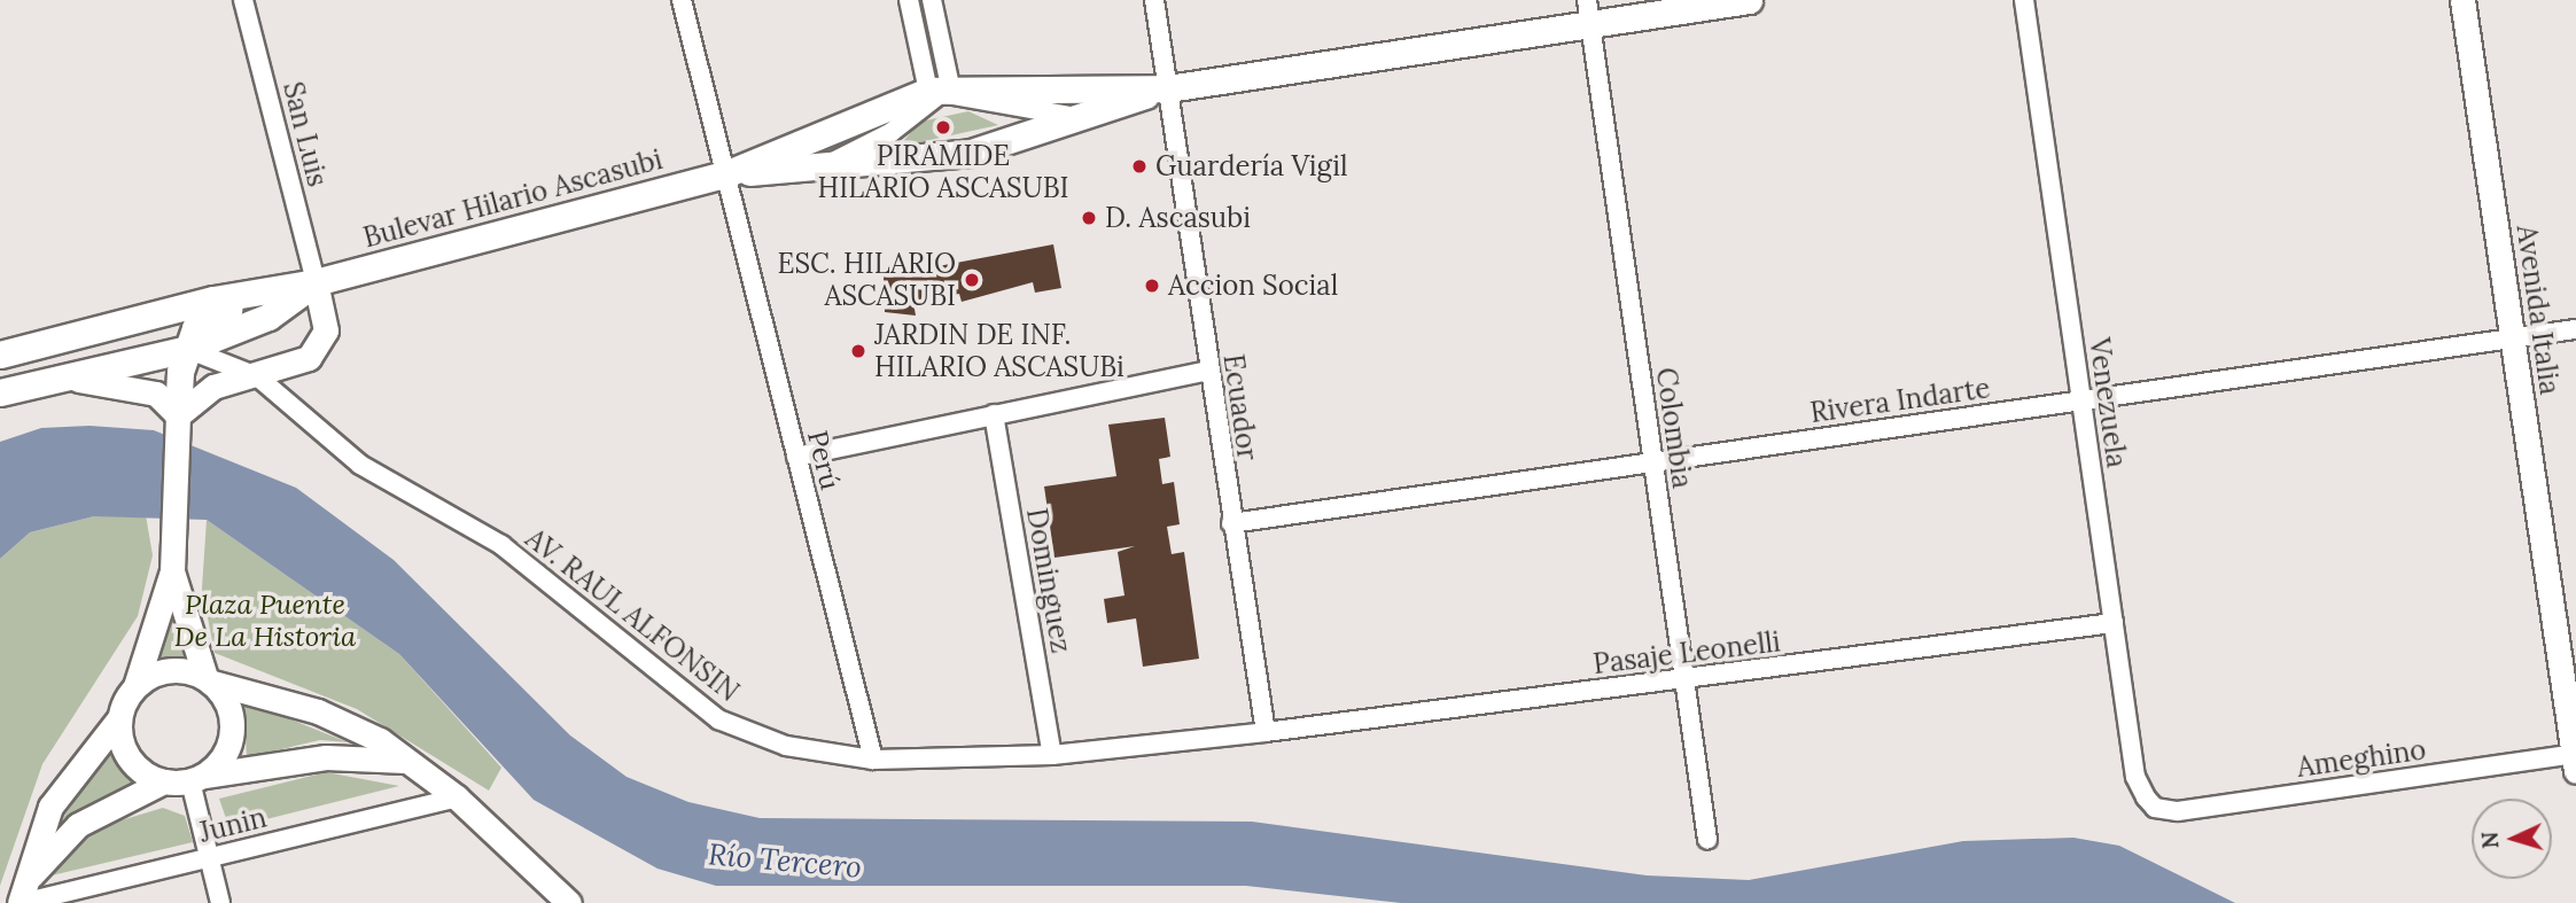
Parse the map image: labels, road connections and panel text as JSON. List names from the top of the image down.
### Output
{
  "streets": {
    "main road": ["Bulevar Hilario Ascasubi"],
    "street": [
      "San Luis",
      "Avenida Italia",
      "Rivera Indarte",
      "Venezuela",
      "Ecuador",
      "Colombia",
      "Perú",
      "Dominguez",
      "AV. RAUL ALFONSIN",
      "Pasaje Leonelli",
      "Ameghino",
      "Junin"
    ]
  },
  "crossings": [
    ["San Luis", "Bulevar Hilario Ascasubi"],
    ["Bulevar Hilario Ascasubi", "Ecuador"],
    ["Bulevar Hilario Ascasubi", "Perú"],
    ["Bulevar Hilario Ascasubi", "AV. RAUL ALFONSIN"],
    ["Avenida Italia", "Rivera Indarte"],
    ["Avenida Italia", "Ameghino"],
    ["Rivera Indarte", "Venezuela"],
    ["Rivera Indarte", "Ecuador"],
    ["Rivera Indarte", "Colombia"],
    ["Venezuela", "Pasaje Leonelli"],
    ["Venezuela", "Ameghino"],
    ["Ecuador", "AV. RAUL ALFONSIN"],
    ["Ecuador", "Pasaje Leonelli"],
    ["Colombia", "Pasaje Leonelli"],
    ["Perú", "AV. RAUL ALFONSIN"],
    ["Dominguez", "AV. RAUL ALFONSIN"],
    ["AV. RAUL ALFONSIN", "Pasaje Leonelli"]
  ],
  "water": ["Río Tercero"],
  "parks": ["Plaza Puente De La Historia"],
  "places": [
    "PIRAMIDE HILARIO ASCASUBI",
    "Guardería Vigil",
    "D. Ascasubi",
    "ESC. HILARIO ASCASUBI",
    "Accion Social",
    "JARDIN DE INF. HILARIO ASCASUBi"
  ],
  "north": "left"
}
